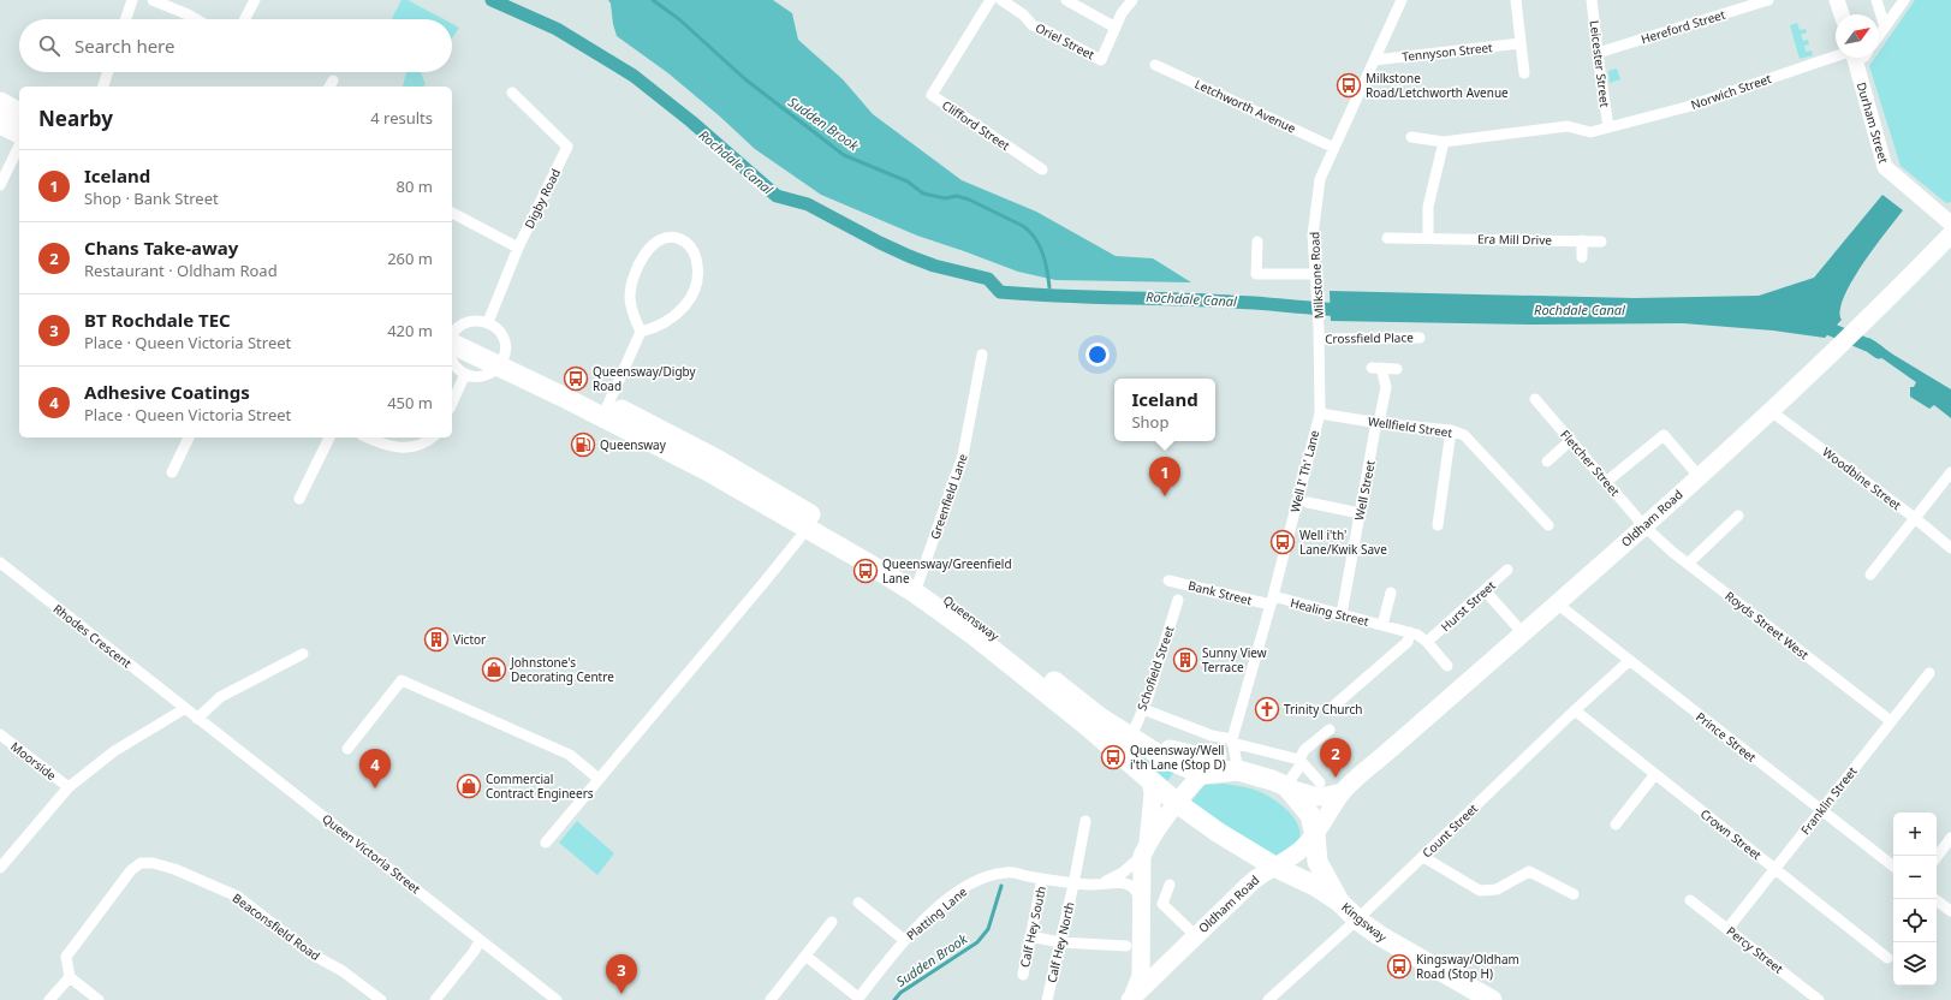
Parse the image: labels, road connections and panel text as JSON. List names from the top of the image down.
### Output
{
  "streets": {
    "highway": ["Queensway", "Kingsway"],
    "main road": ["Durham Street", "Well I' Th' Lane", "Oldham Road"],
    "street": [
      "Hereford Street",
      "Oriel Street",
      "Tennyson Street",
      "Leicester Street",
      "Norwich Street",
      "Letchworth Avenue",
      "Clifford Street",
      "Digby Road",
      "Era Mill Drive",
      "Milkstone Road",
      "Crossfield Place",
      "Wellfield Street",
      "Fletcher Street",
      "Woodbine Street",
      "Well Street",
      "Greenfield Lane",
      "Bank Street",
      "Hurst Street",
      "Healing Street",
      "Royds Street West",
      "Rhodes Crescent",
      "Schofield Street",
      "Prince Street",
      "Moorside",
      "Franklin Street",
      "Count Street",
      "Crown Street",
      "Queen Victoria Street",
      "Platting Lane",
      "Beaconsfield Road",
      "Calf Hey South",
      "Calf Hey North",
      "Percy Street"
    ]
  },
  "crossings": [
    ["Hereford Street", "Leicester Street"],
    ["Tennyson Street", "Milkstone Road"],
    ["Leicester Street", "Norwich Street"],
    ["Letchworth Avenue", "Milkstone Road"],
    ["Milkstone Road", "Crossfield Place"],
    ["Milkstone Road", "Well I' Th' Lane"],
    ["Crossfield Place", "Well I' Th' Lane"],
    ["Wellfield Street", "Well I' Th' Lane"],
    ["Wellfield Street", "Well Street"],
    ["Fletcher Street", "Oldham Road"],
    ["Fletcher Street", "Royds Street West"],
    ["Well I' Th' Lane", "Oldham Road"],
    ["Well I' Th' Lane", "Bank Street"],
    ["Well I' Th' Lane", "Healing Street"],
    ["Well I' Th' Lane", "Queensway"],
    ["Well I' Th' Lane", "Platting Lane"],
    ["Well I' Th' Lane", "Calf Hey South"],
    ["Well I' Th' Lane", "Calf Hey North"],
    ["Woodbine Street", "Oldham Road"],
    ["Well Street", "Healing Street"],
    ["Greenfield Lane", "Queensway"],
    ["Oldham Road", "Queensway"],
    ["Oldham Road", "Royds Street West"],
    ["Oldham Road", "Prince Street"],
    ["Oldham Road", "Kingsway"],
    ["Bank Street", "Healing Street"],
    ["Queensway", "Schofield Street"],
    ["Queensway", "Kingsway"],
    ["Royds Street West", "Franklin Street"],
    ["Rhodes Crescent", "Queen Victoria Street"],
    ["Prince Street", "Franklin Street"],
    ["Prince Street", "Count Street"],
    ["Franklin Street", "Crown Street"],
    ["Franklin Street", "Percy Street"],
    ["Count Street", "Crown Street"],
    ["Count Street", "Kingsway"],
    ["Platting Lane", "Calf Hey South"]
  ],
  "water": ["Sudden Brook", "Rochdale Canal"],
  "places": {
    "bus stop": [
      "Milkstone Road/Letchworth Avenue",
      "Queensway/Digby Road",
      "Well i'th' Lane/Kwik Save",
      "Queensway/Greenfield Lane",
      "Queensway/Well i'th Lane (Stop D)",
      "Kingsway/Oldham Road (Stop H)"
    ],
    "fuel station": ["Queensway"],
    "building": ["Victor", "Sunny View Terrace"],
    "shop": ["Johnstone's Decorating Centre", "Commercial Contract Engineers"],
    "church": ["Trinity Church"]
  },
  "north": "top right",
  "page": {
    "search": "Search here",
    "heading": ["Nearby", "4 results"],
    "list": [
      {
        "mark": "1",
        "name": "Iceland",
        "note": "Shop · Bank Street",
        "value": "80 m"
      },
      {
        "mark": "2",
        "name": "Chans Take-away",
        "note": "Restaurant · Oldham Road",
        "value": "260 m"
      },
      {
        "mark": "3",
        "name": "BT Rochdale TEC",
        "note": "Place · Queen Victoria Street",
        "value": "420 m"
      },
      {
        "mark": "4",
        "name": "Adhesive Coatings",
        "note": "Place · Queen Victoria Street",
        "value": "450 m"
      }
    ],
    "popup": ["Iceland", "Shop"],
    "pins": [
      "1",
      "2",
      "4",
      "3"
    ],
    "map_buttons": ["+", "−"]
  }
}
